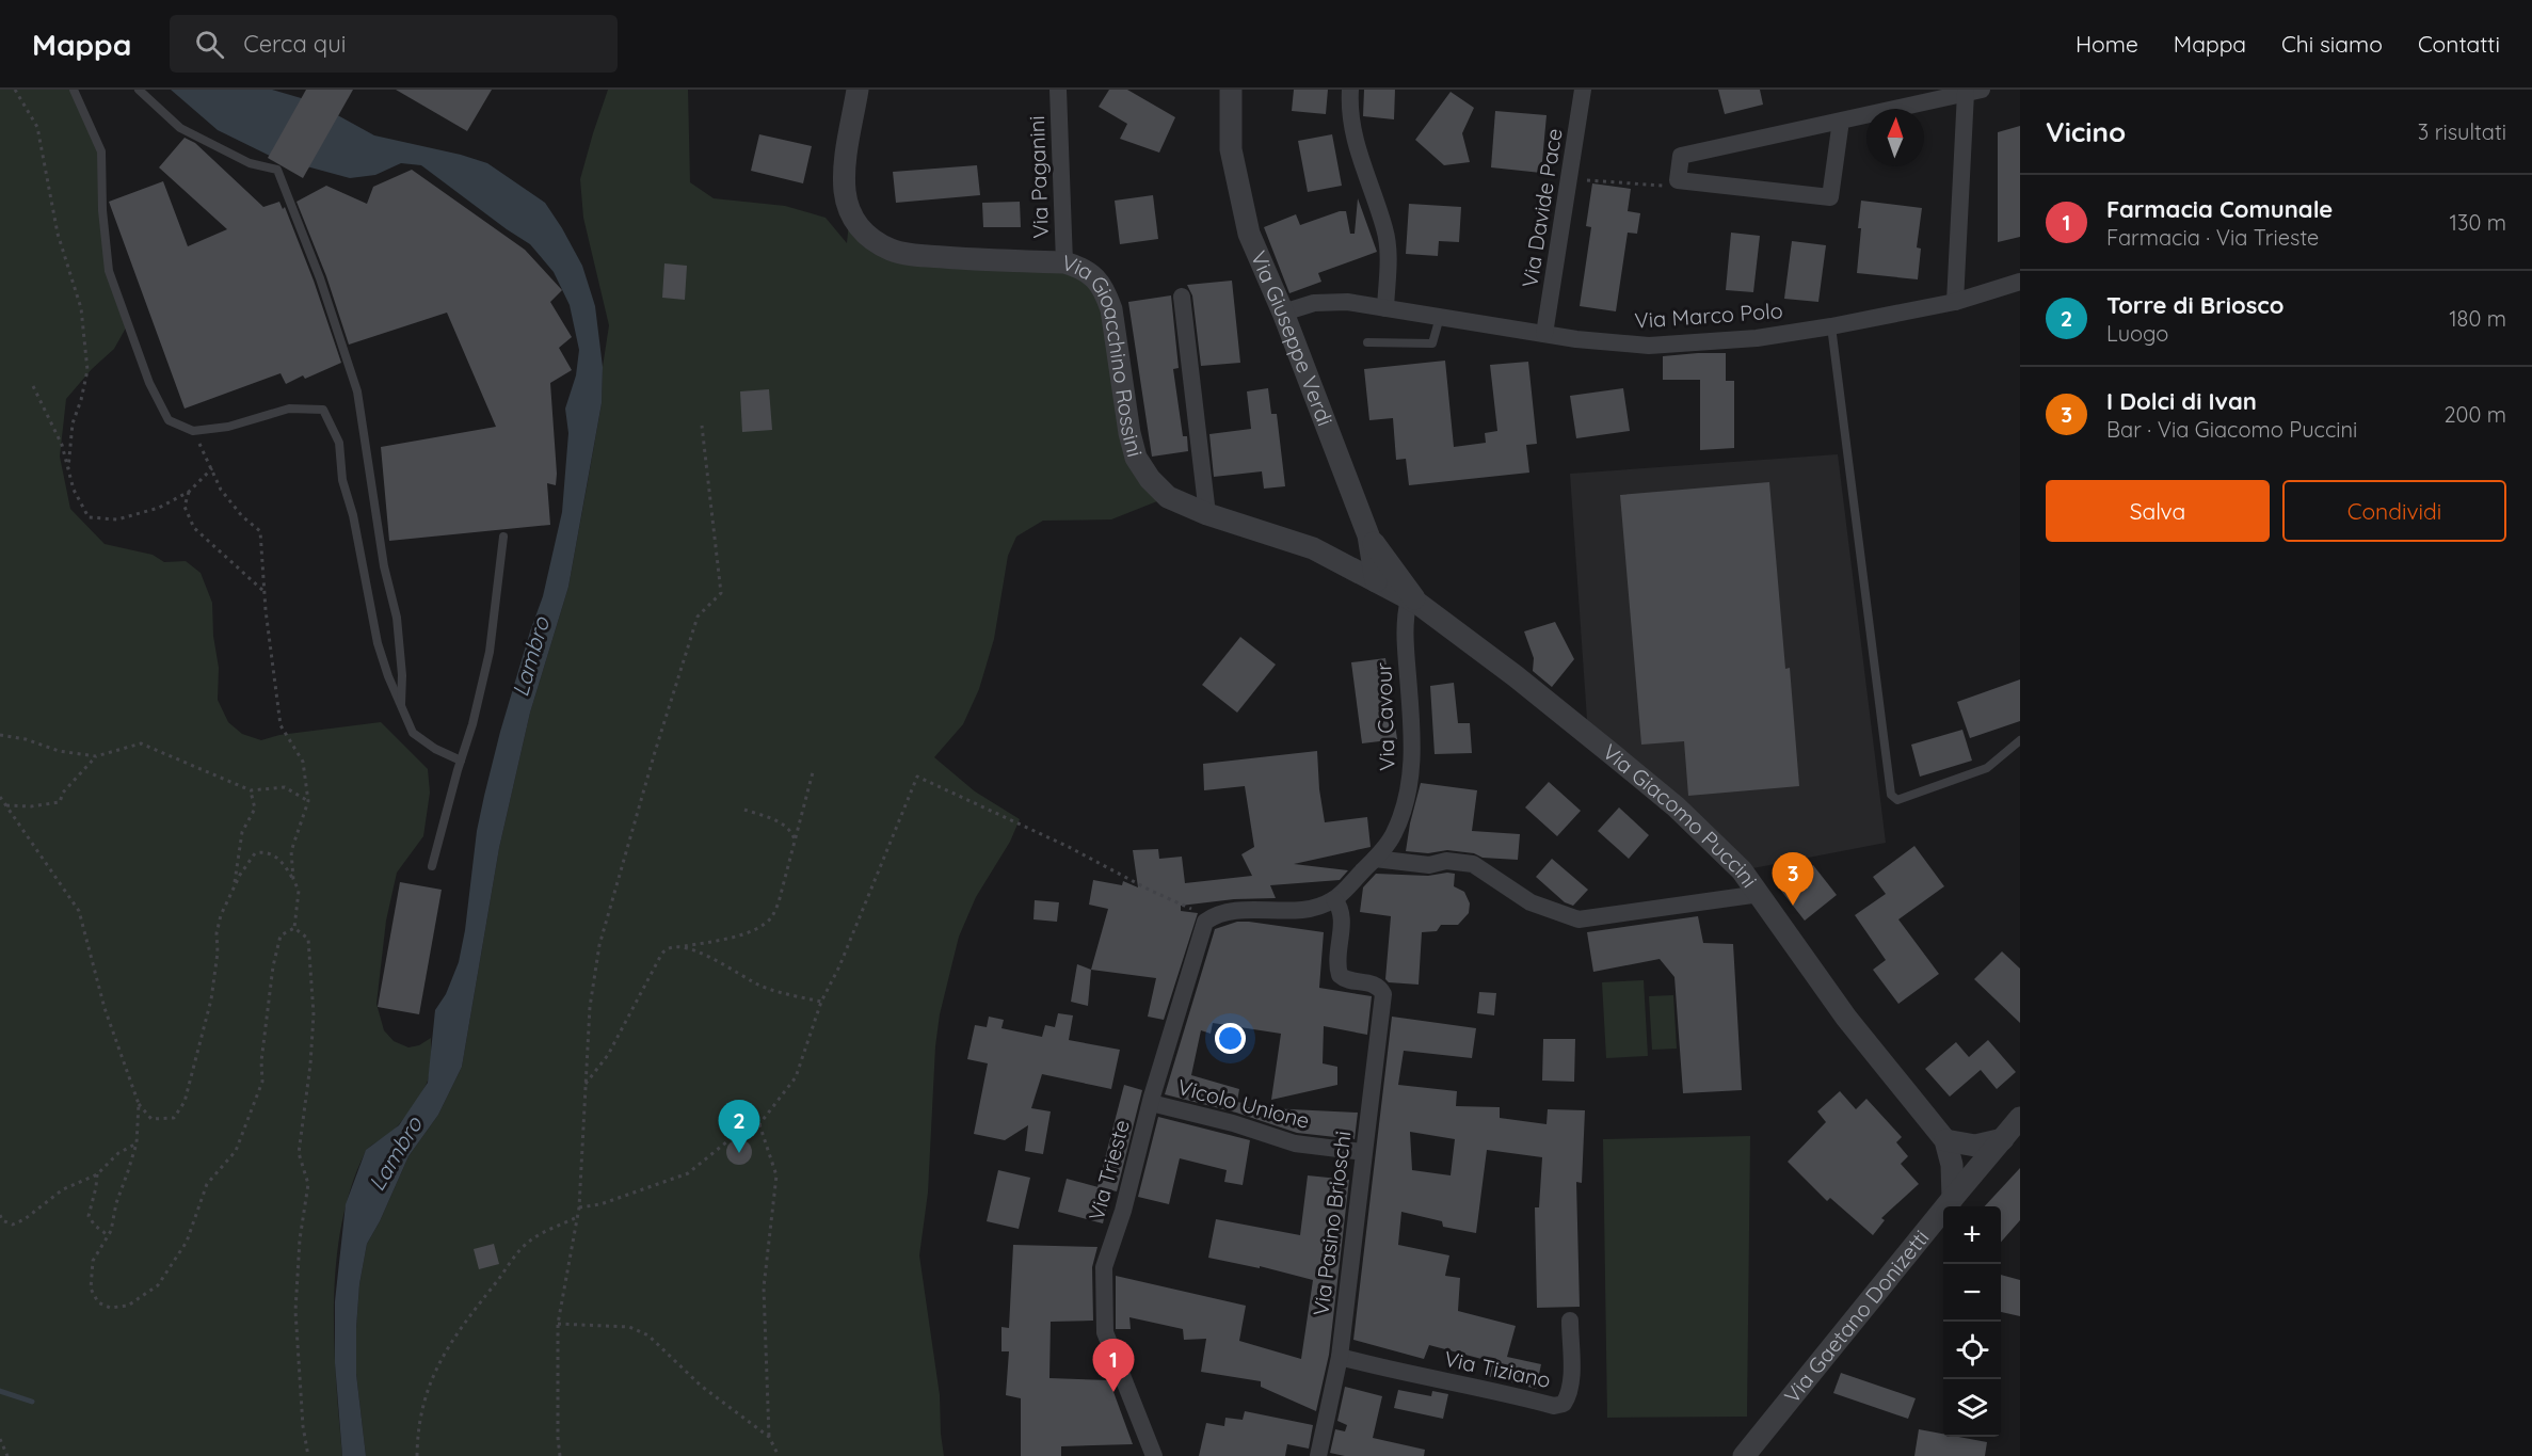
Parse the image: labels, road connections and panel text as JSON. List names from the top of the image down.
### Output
{
  "streets": {
    "street": [
      "Via Paganini",
      "Via Davide Pace",
      "Via Marco Polo",
      "Via Giuseppe Verdi",
      "Via Gioacchino Rossini",
      "Via Cavour",
      "Via Giacomo Puccini",
      "Vicolo Unione",
      "Via Trieste",
      "Via Pasino Brioschi",
      "Via Gaetano Donizetti",
      "Via Tiziano"
    ]
  },
  "crossings": [
    ["Via Paganini", "Via Gioacchino Rossini"],
    ["Via Davide Pace", "Via Marco Polo"],
    ["Via Marco Polo", "Via Giuseppe Verdi"],
    ["Via Giuseppe Verdi", "Via Gioacchino Rossini"],
    ["Via Giuseppe Verdi", "Via Giacomo Puccini"],
    ["Via Gioacchino Rossini", "Via Giacomo Puccini"],
    ["Via Cavour", "Via Giacomo Puccini"],
    ["Via Cavour", "Via Pasino Brioschi"],
    ["Via Giacomo Puccini", "Via Gaetano Donizetti"],
    ["Vicolo Unione", "Via Trieste"],
    ["Vicolo Unione", "Via Pasino Brioschi"],
    ["Via Pasino Brioschi", "Via Tiziano"]
  ],
  "water": ["Lambro"],
  "north": "top",
  "page": {
    "header": "Mappa",
    "search": "Cerca qui",
    "nav": [
      "Home",
      "Mappa",
      "Chi siamo",
      "Contatti"
    ],
    "heading": ["Vicino", "3 risultati"],
    "list": [
      {
        "mark": "1",
        "name": "Farmacia Comunale",
        "note": "Farmacia · Via Trieste",
        "value": "130 m"
      },
      {
        "mark": "2",
        "name": "Torre di Briosco",
        "note": "Luogo",
        "value": "180 m"
      },
      {
        "mark": "3",
        "name": "I Dolci di Ivan",
        "note": "Bar · Via Giacomo Puccini",
        "value": "200 m"
      }
    ],
    "buttons": ["Salva", "Condividi"],
    "pins": ["3", "2", "1"],
    "map_buttons": ["+", "−"]
  }
}
